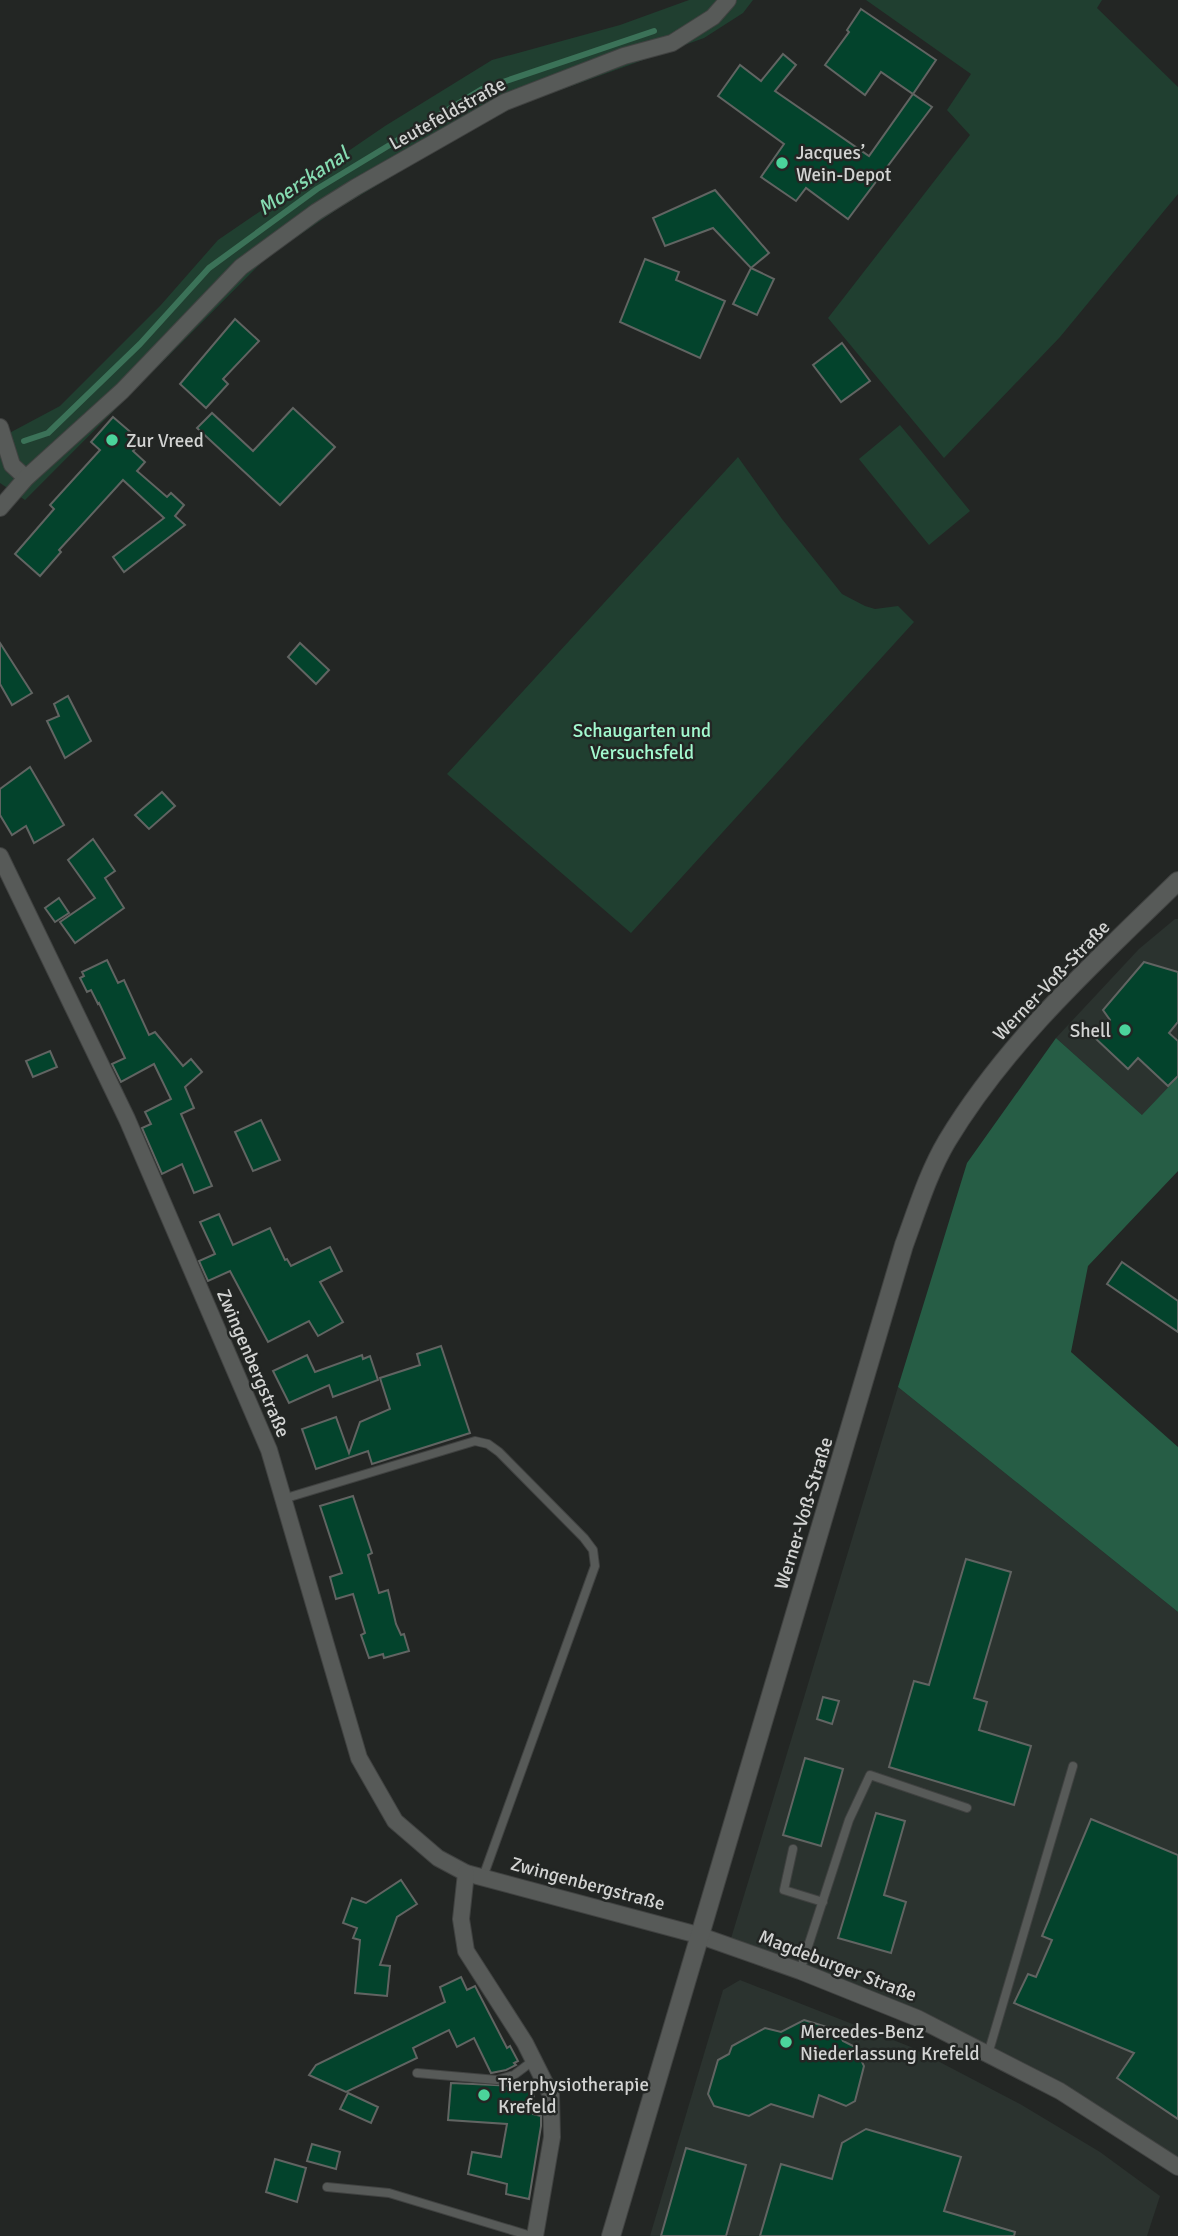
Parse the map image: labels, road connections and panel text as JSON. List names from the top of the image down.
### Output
{
  "streets": {
    "main road": ["Werner-Voß-Straße"],
    "street": ["Leutefeldstraße", "Zwingenbergstraße", "Magdeburger Straße"]
  },
  "crossings": [
    ["Werner-Voß-Straße", "Zwingenbergstraße"],
    ["Werner-Voß-Straße", "Magdeburger Straße"],
    ["Zwingenbergstraße", "Magdeburger Straße"]
  ],
  "water": ["Moerskanal"],
  "parks": ["Schaugarten und Versuchsfeld"],
  "places": [
    "Jacques’ Wein-Depot",
    "Zur Vreed",
    "Shell",
    "Mercedes-Benz Niederlassung Krefeld",
    "Tierphysiotherapie Krefeld"
  ]
}
